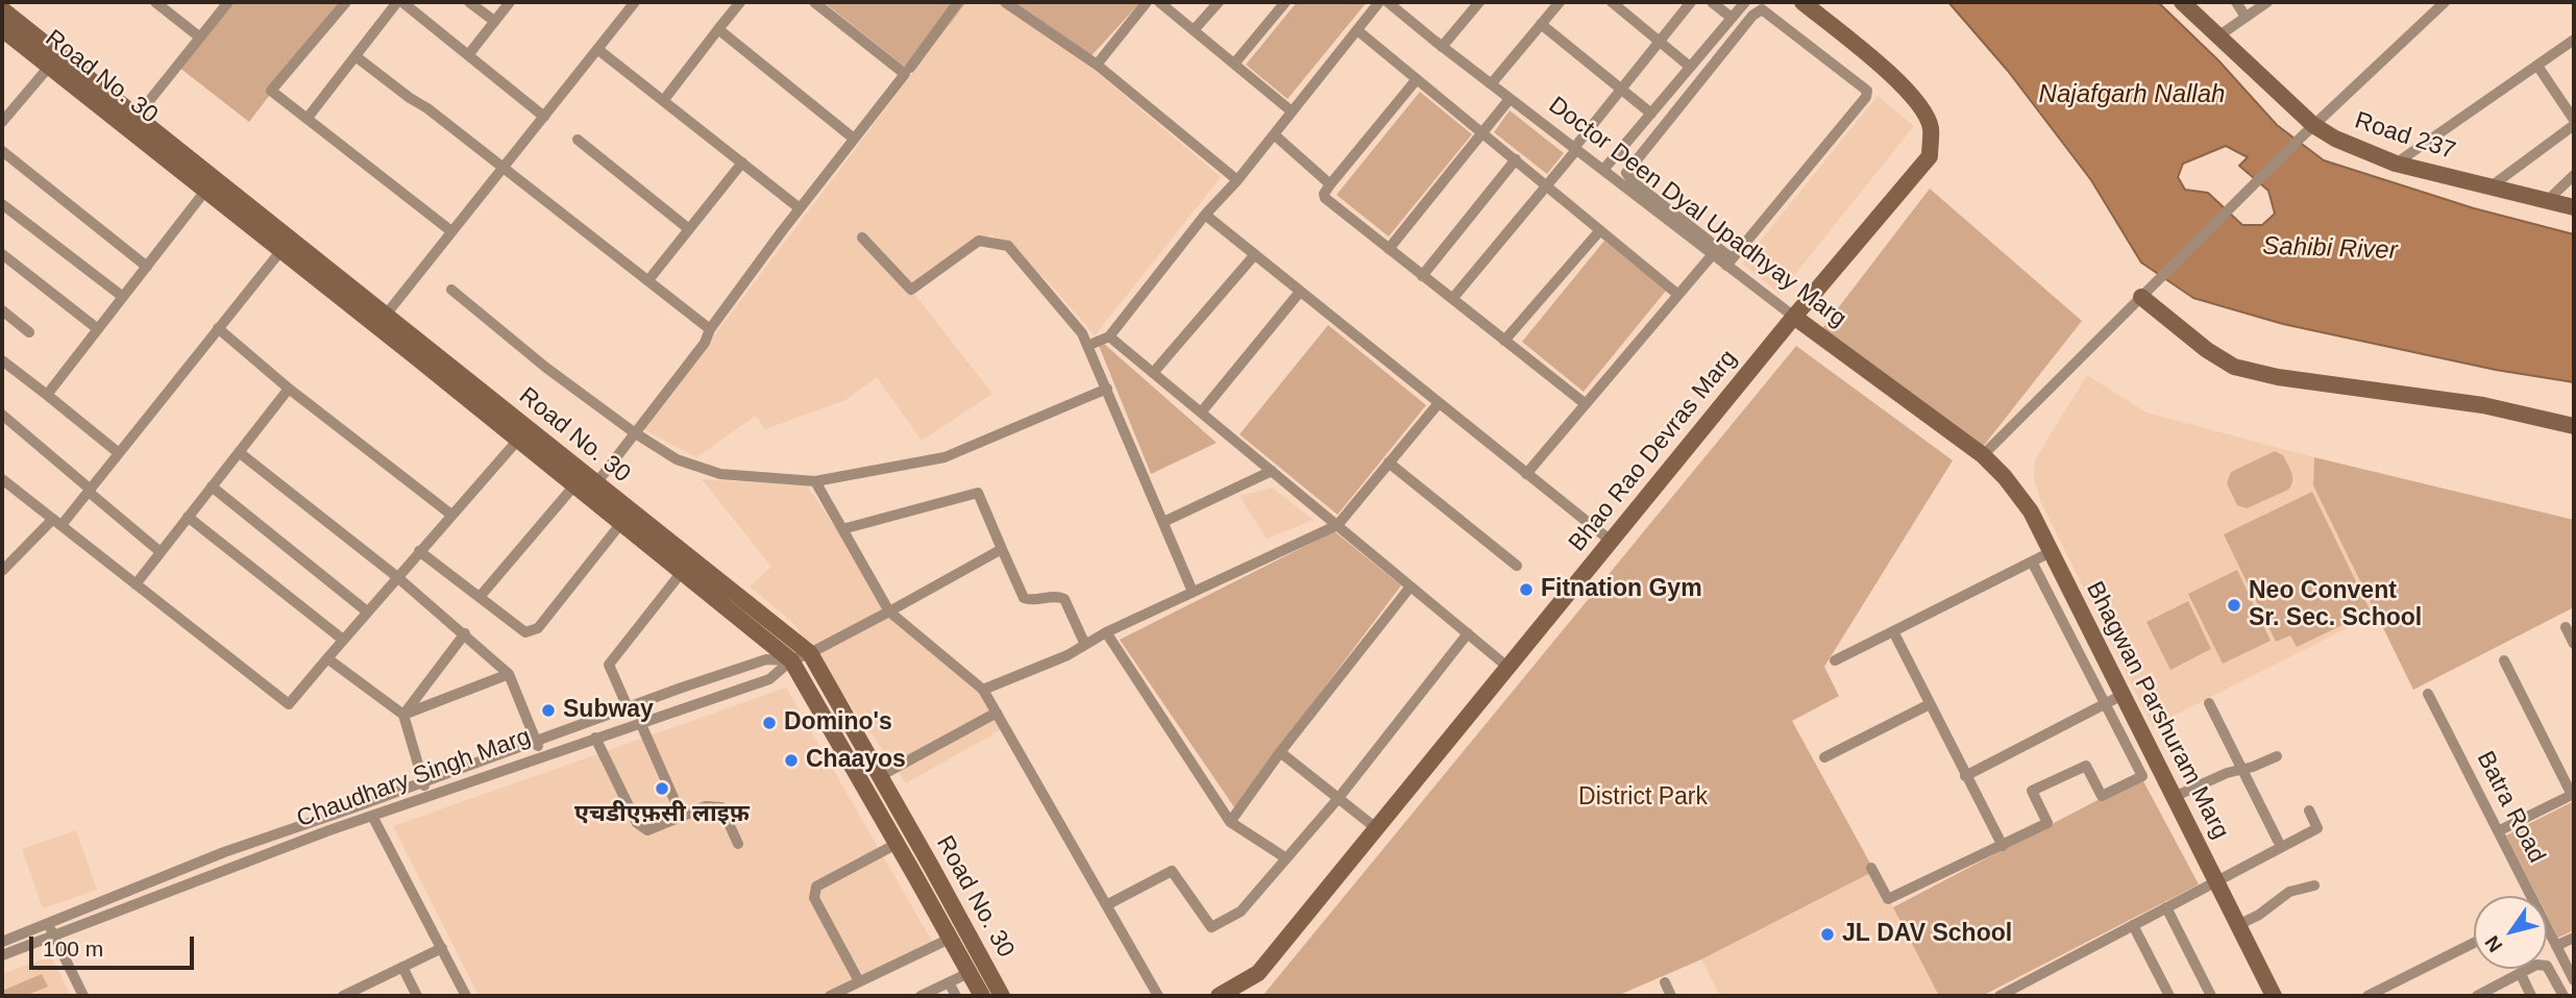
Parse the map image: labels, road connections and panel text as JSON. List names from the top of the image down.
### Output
{
  "streets": {
    "street": [
      "Road No. 30",
      "Road 237",
      "Doctor Deen Dyal Upadhyay Marg",
      "Bhao Rao Devras Marg",
      "Bhagwan Parshuram Marg",
      "Chaudhary Singh Marg",
      "Batra Road"
    ]
  },
  "crossings": [
    ["Road No. 30", "Chaudhary Singh Marg"],
    ["Doctor Deen Dyal Upadhyay Marg", "Bhao Rao Devras Marg"],
    ["Doctor Deen Dyal Upadhyay Marg", "Bhagwan Parshuram Marg"]
  ],
  "water": ["Najafgarh Nallah", "Sahibi River"],
  "parks": ["District Park"],
  "places": [
    "Fitnation Gym",
    "Neo Convent Sr. Sec. School",
    "Subway",
    "Domino's",
    "Chaayos",
    "एचडीएफ़सी लाइफ़",
    "JL DAV School"
  ],
  "scale_bar": "100 m",
  "north": "bottom left"
}
